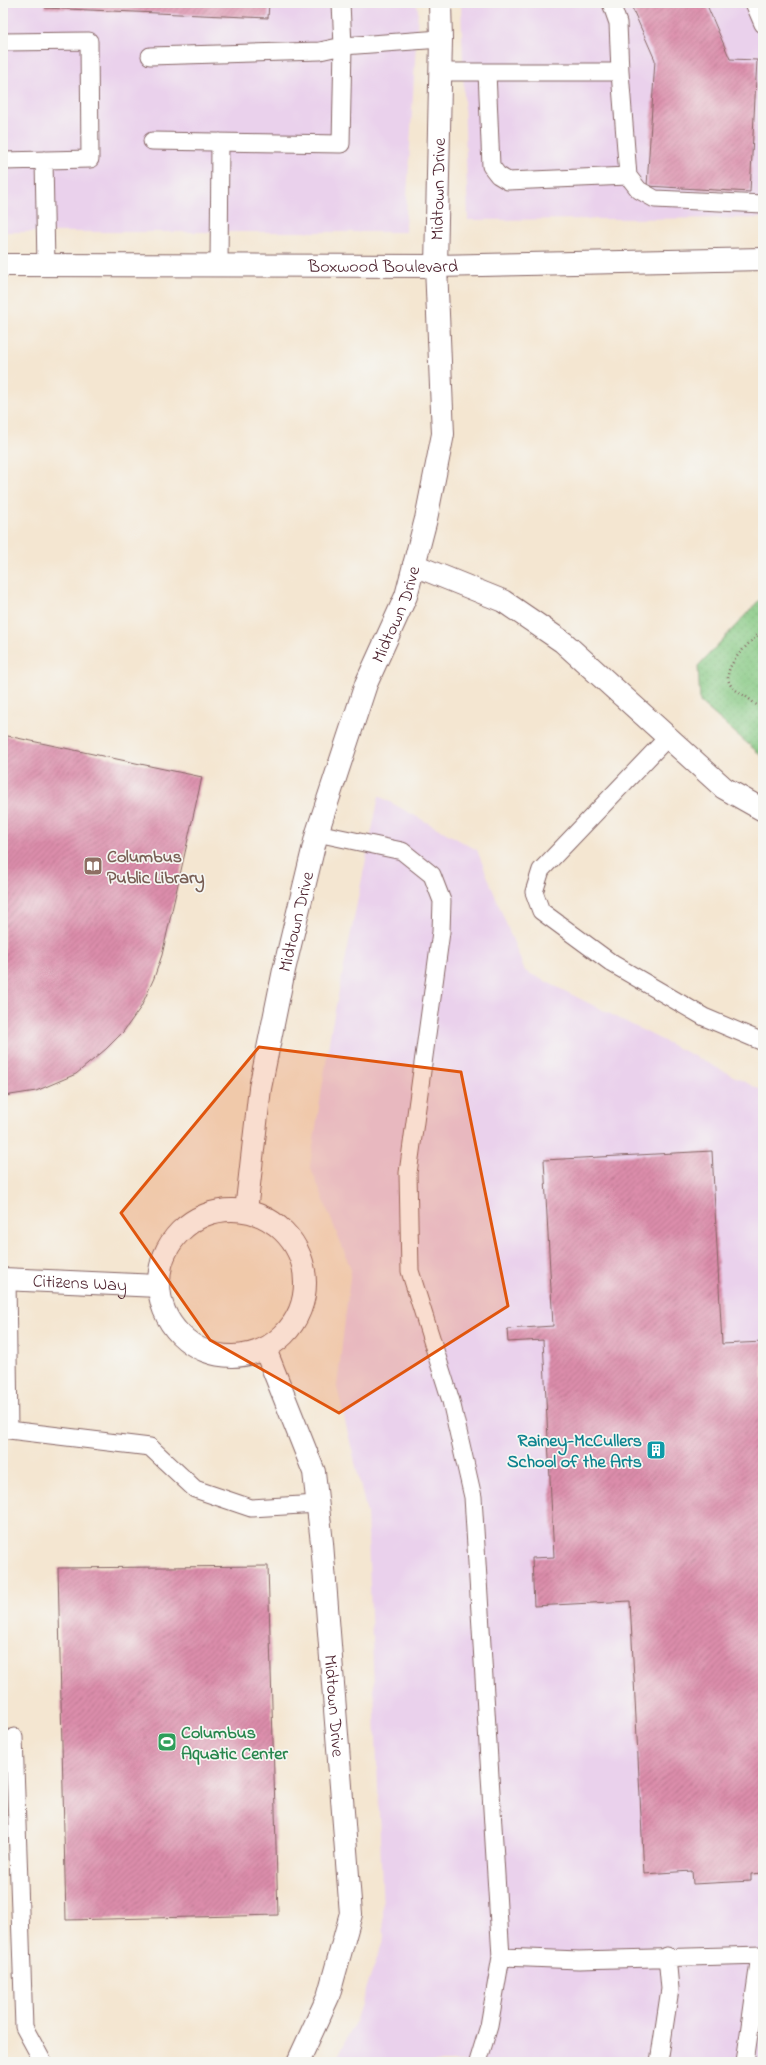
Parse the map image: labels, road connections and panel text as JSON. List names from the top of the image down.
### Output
{
  "streets": {
    "street": ["Midtown Drive", "Boxwood Boulevard", "Citizens Way"]
  },
  "crossings": [
    ["Midtown Drive", "Boxwood Boulevard"]
  ],
  "places": {
    "library": ["Columbus Public Library"],
    "building": ["Rainey-McCullers School of the Arts"],
    "sports": ["Columbus Aquatic Center"]
  }
}
